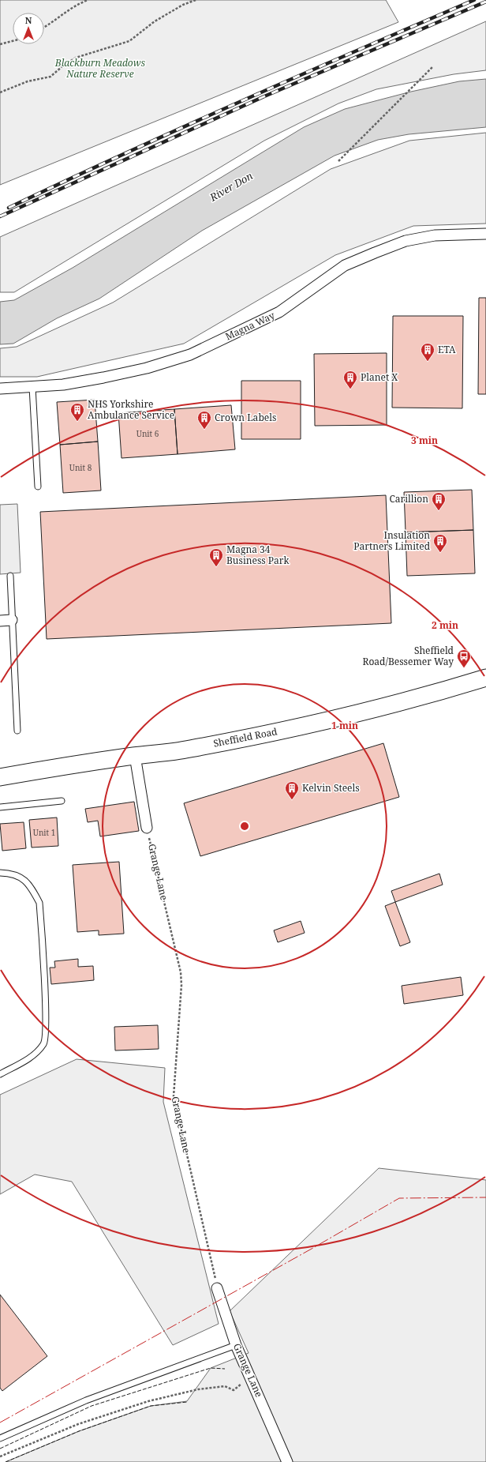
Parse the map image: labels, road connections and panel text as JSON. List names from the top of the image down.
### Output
{
  "streets": {
    "main road": ["Sheffield Road"],
    "street": ["Magna Way", "Grange Lane"]
  },
  "water": ["River Don"],
  "parks": ["Blackburn Meadows Nature Reserve"],
  "places": {
    "building": [
      "ETA",
      "Planet X",
      "NHS Yorkshire Ambulance Service",
      "Crown Labels",
      "Carillion",
      "Insulation Partners Limited",
      "Magna 34 Business Park",
      "Kelvin Steels"
    ],
    "bus stop": ["Sheffield Road/Bessemer Way"]
  },
  "house_numbers": ["Unit 6", "Unit 8", "Unit 1"],
  "north": "top",
  "rings": ["3 min", "2 min", "1 min"]
}
